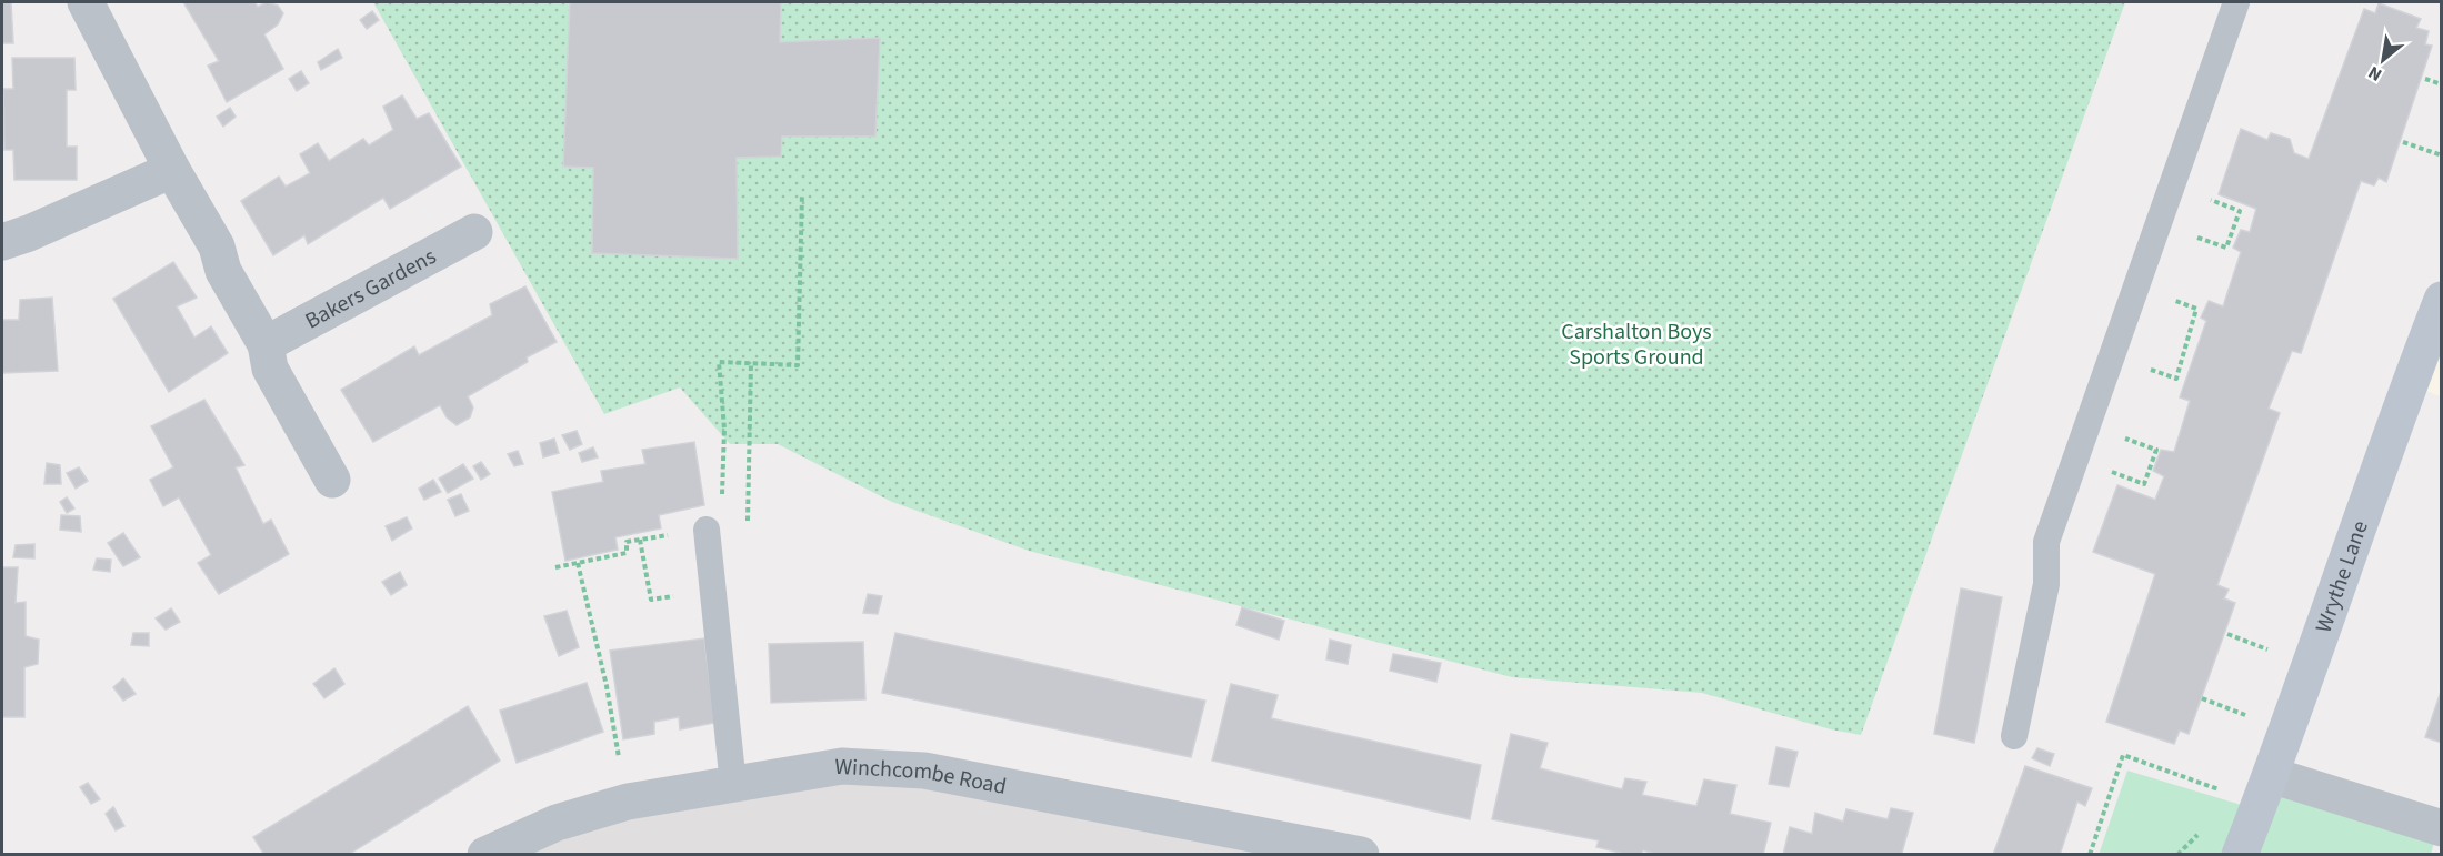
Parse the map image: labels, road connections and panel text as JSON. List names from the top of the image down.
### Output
{
  "streets": {
    "main road": ["Wrythe Lane"],
    "street": ["Bakers Gardens", "Winchcombe Road"]
  },
  "parks": ["Carshalton Boys Sports Ground"],
  "north": "bottom left"
}
